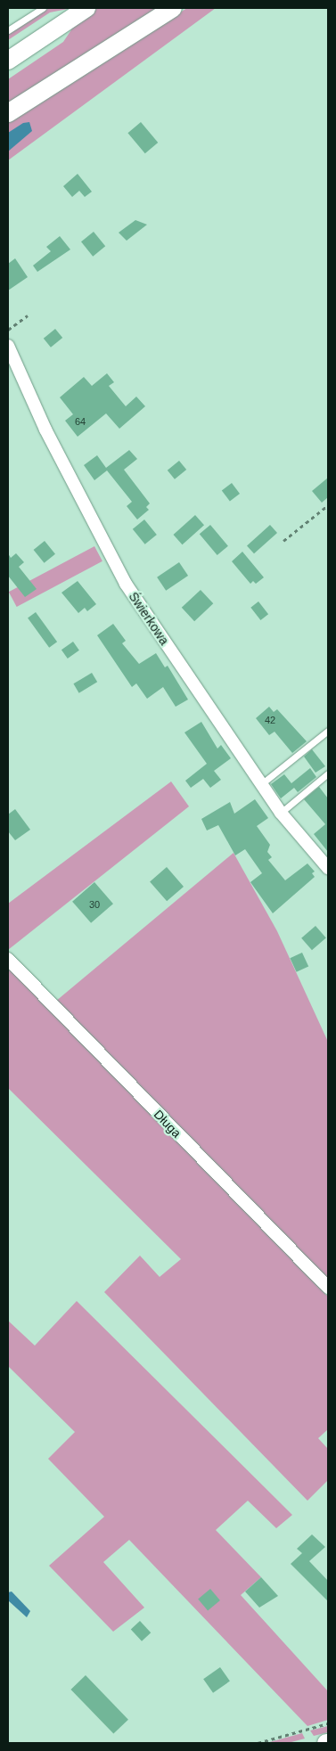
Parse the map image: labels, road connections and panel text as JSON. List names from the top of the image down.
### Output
{
  "streets": {
    "street": ["Świerkowa", "Długa"]
  },
  "house_numbers": ["64", "42", "30"]
}
